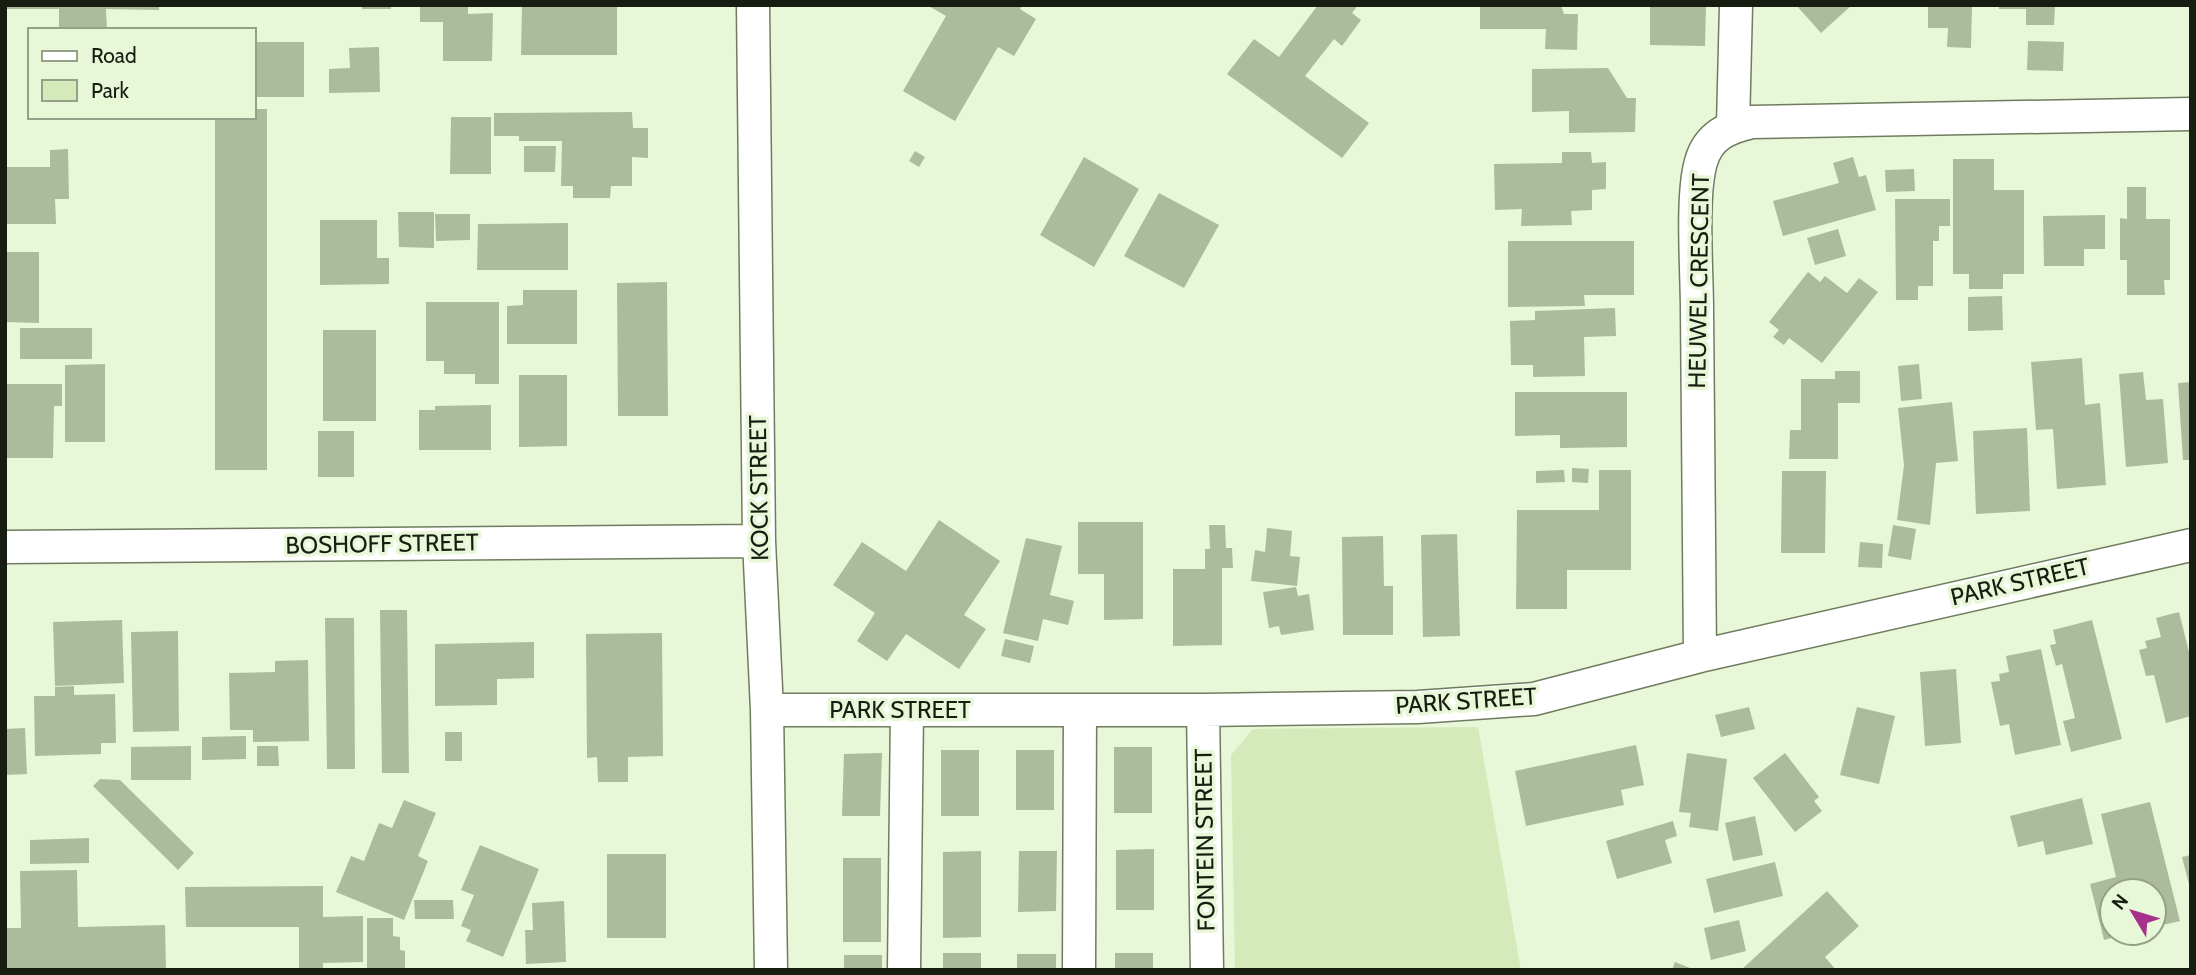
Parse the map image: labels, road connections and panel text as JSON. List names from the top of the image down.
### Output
{
  "streets": {
    "street": [
      "HEUWEL CRESCENT",
      "KOCK STREET",
      "BOSHOFF STREET",
      "PARK STREET",
      "FONTEIN STREET"
    ]
  },
  "crossings": [
    ["HEUWEL CRESCENT", "PARK STREET"],
    ["KOCK STREET", "BOSHOFF STREET"],
    ["KOCK STREET", "PARK STREET"],
    ["PARK STREET", "FONTEIN STREET"]
  ],
  "legend": ["Road", "Park"],
  "north": "top left"
}
